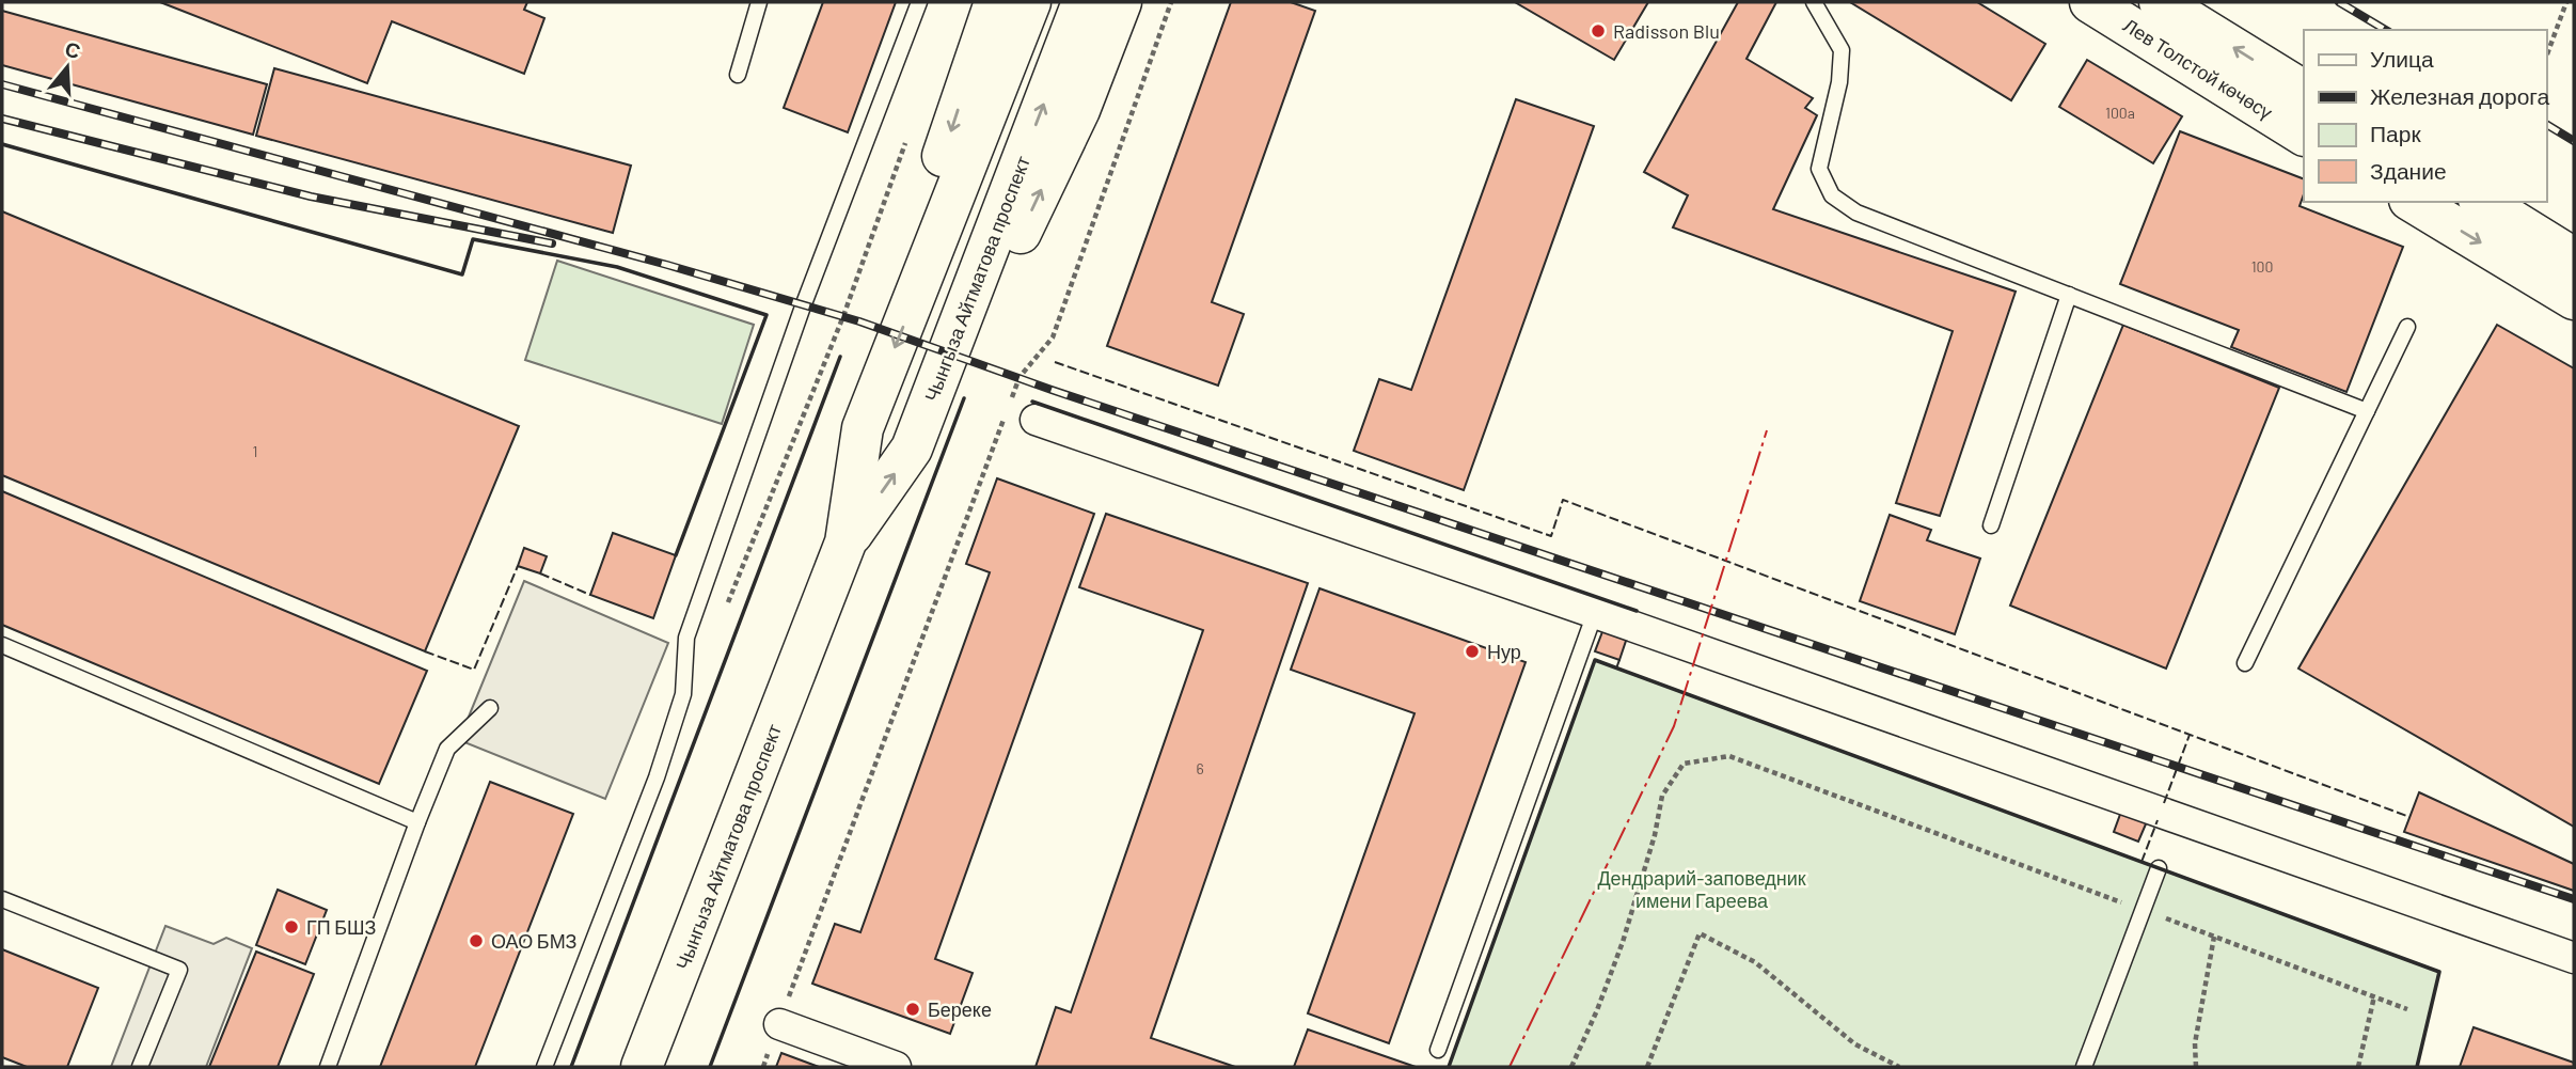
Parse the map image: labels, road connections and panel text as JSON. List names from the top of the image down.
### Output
{
  "streets": {
    "main road": ["Лев Толстой көчөсү", "Чынгыза Айтматова проспект"]
  },
  "parks": ["Дендрарий-заповедник имени Гареева"],
  "places": [
    "Radisson Blu",
    "Нур",
    "ГП БШЗ",
    "ОАО БМЗ",
    "Береке"
  ],
  "house_numbers": [
    "100a",
    "100",
    "1",
    "6"
  ],
  "legend": [
    "Улица",
    "Железная дорога",
    "Парк",
    "Здание"
  ],
  "north": "top"
}
